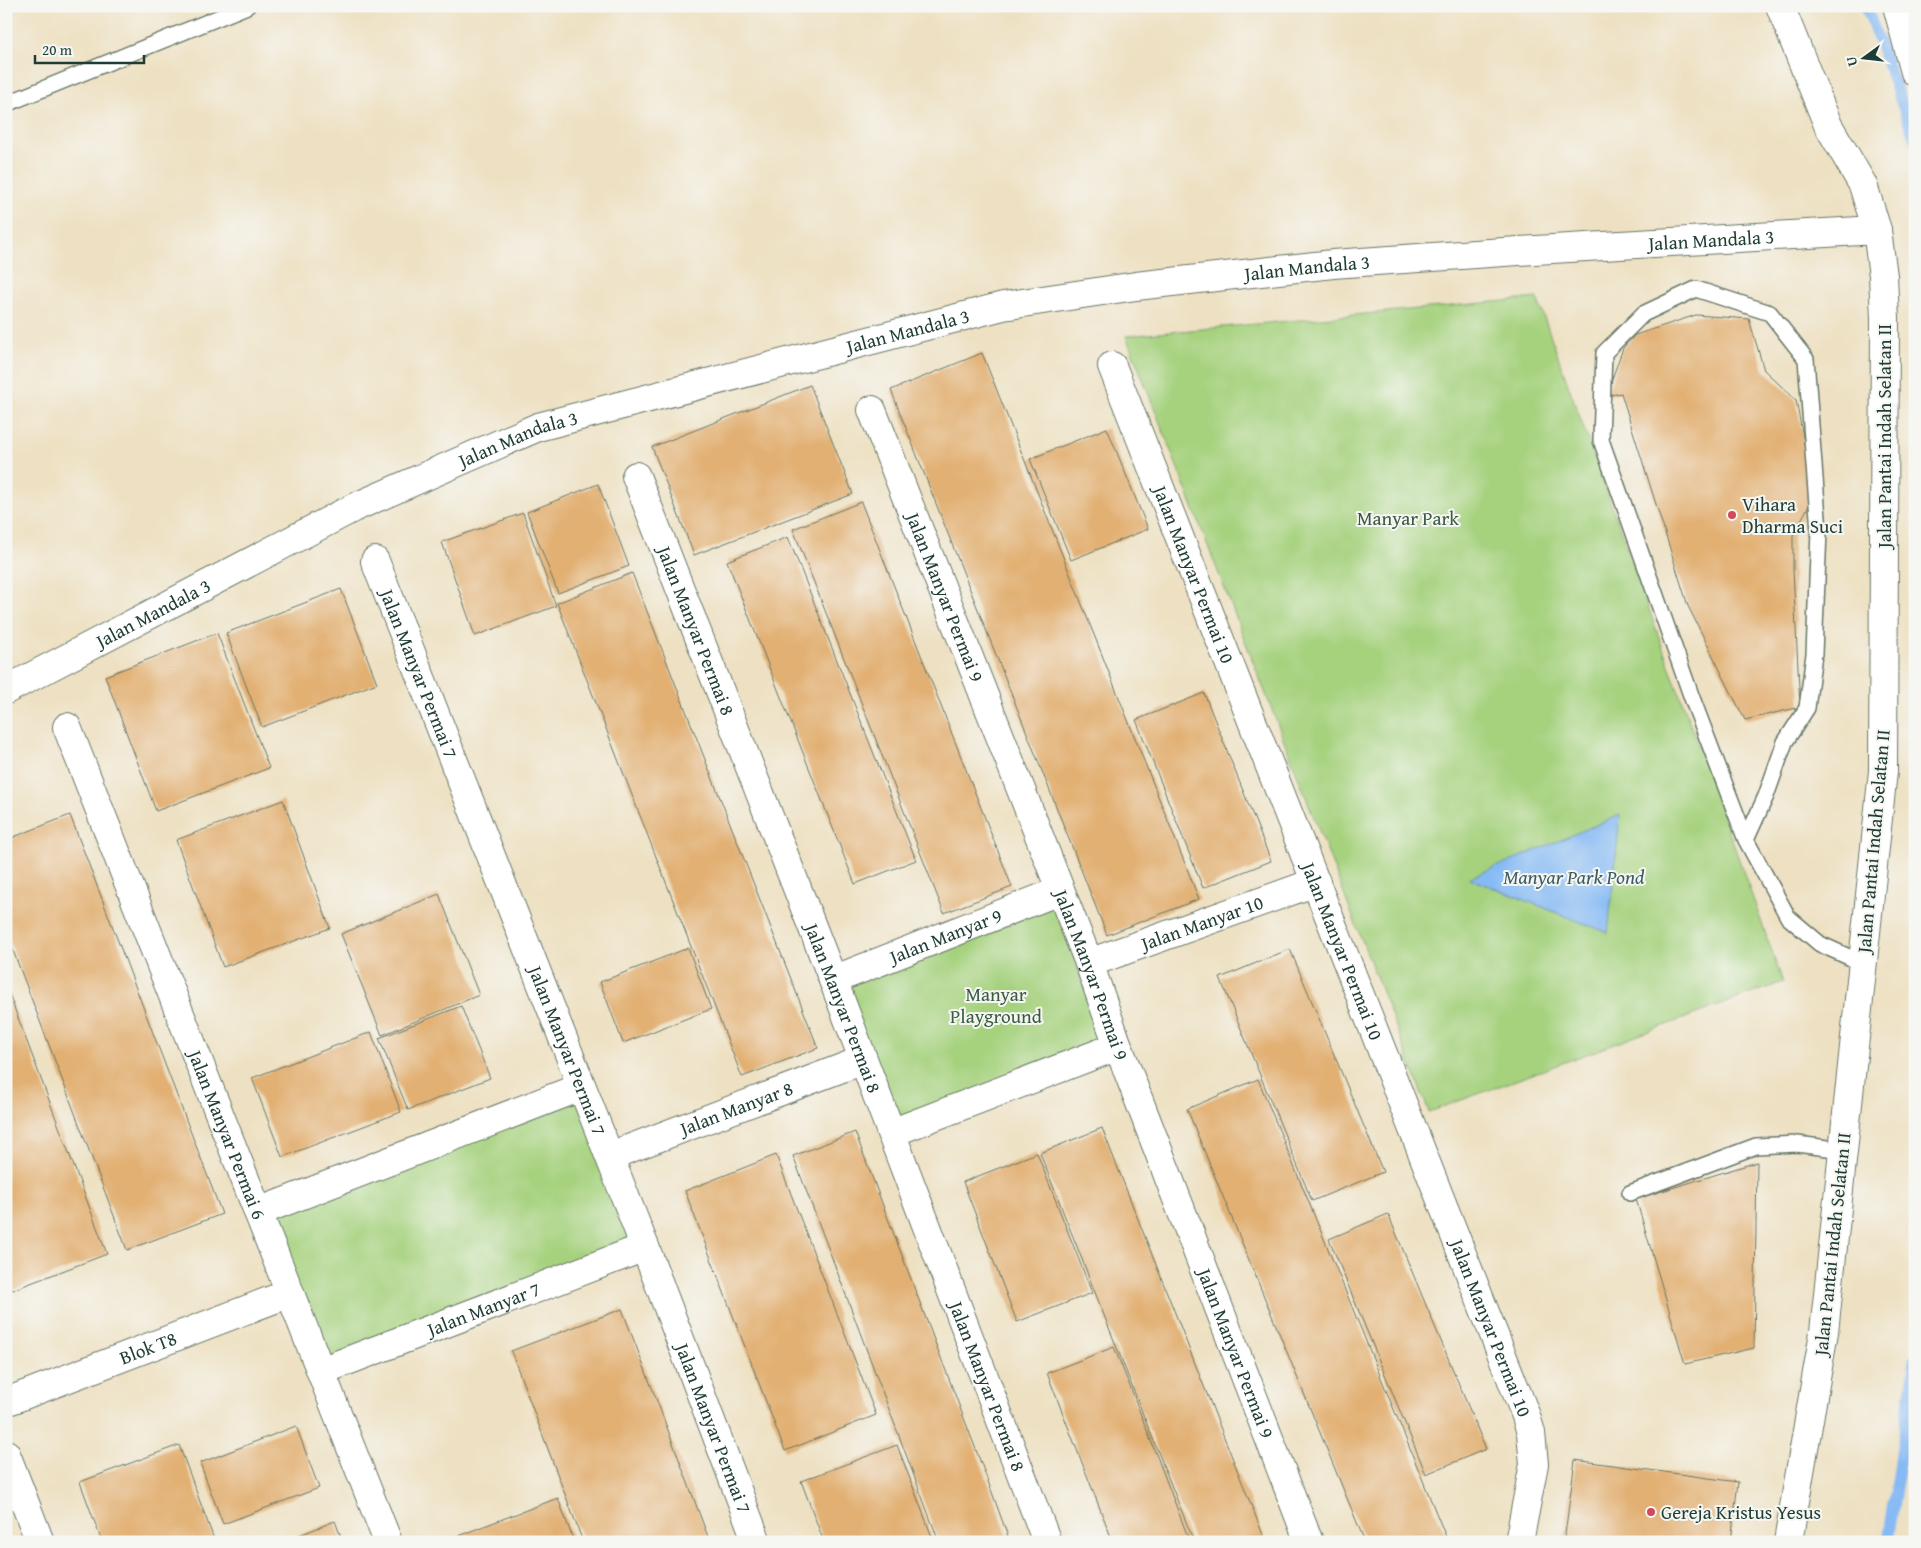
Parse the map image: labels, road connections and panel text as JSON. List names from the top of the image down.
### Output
{
  "streets": {
    "street": [
      "Jalan Mandala 3",
      "Jalan Pantai Indah Selatan II",
      "Jalan Manyar Permai 10",
      "Jalan Manyar Permai 9",
      "Jalan Manyar Permai 8",
      "Jalan Manyar Permai 7",
      "Jalan Manyar 10",
      "Jalan Manyar 9",
      "Jalan Manyar 8",
      "Jalan Manyar Permai 6",
      "Jalan Manyar 7",
      "Blok T8"
    ]
  },
  "crossings": [
    ["Jalan Mandala 3", "Jalan Pantai Indah Selatan II"],
    ["Jalan Manyar Permai 10", "Jalan Manyar 10"],
    ["Jalan Manyar Permai 9", "Jalan Manyar 10"],
    ["Jalan Manyar Permai 9", "Jalan Manyar 9"],
    ["Jalan Manyar Permai 8", "Jalan Manyar 9"],
    ["Jalan Manyar Permai 8", "Jalan Manyar 8"],
    ["Jalan Manyar Permai 7", "Jalan Manyar 8"],
    ["Jalan Manyar Permai 7", "Jalan Manyar 7"],
    ["Jalan Manyar Permai 6", "Jalan Manyar 7"],
    ["Jalan Manyar Permai 6", "Blok T8"]
  ],
  "water": ["Manyar Park Pond"],
  "parks": ["Manyar Park", "Manyar Playground"],
  "places": ["Vihara Dharma Suci", "Gereja Kristus Yesus"],
  "scale_bar": "20 m",
  "north": "left"
}
